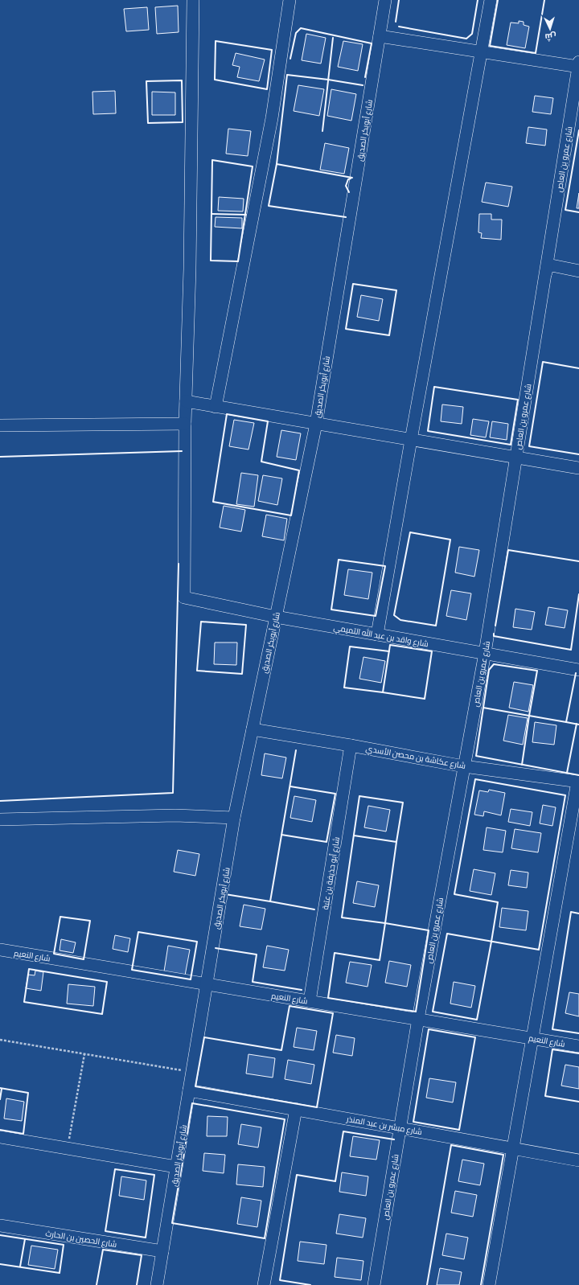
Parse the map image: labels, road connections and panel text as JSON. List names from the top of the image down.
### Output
{
  "streets": {
    "street": [
      "شارع أبوبكر الصديق",
      "شارع عمرو بن العاص",
      "شارع واقد بن عبد الله التميمي",
      "شارع عكاشة بن محصن الأسدي",
      "شارع أبو حذيفة بن عتبة",
      "شارع النعيم",
      "شارع مبشر بن عبد المنذر",
      "شارع الحصين بن الحارث"
    ]
  },
  "crossings": [
    ["شارع أبوبكر الصديق", "شارع واقد بن عبد الله التميمي"],
    ["شارع أبوبكر الصديق", "شارع عكاشة بن محصن الأسدي"],
    ["شارع أبوبكر الصديق", "شارع النعيم"],
    ["شارع أبوبكر الصديق", "شارع مبشر بن عبد المنذر"],
    ["شارع أبوبكر الصديق", "شارع الحصين بن الحارث"],
    ["شارع عمرو بن العاص", "شارع واقد بن عبد الله التميمي"],
    ["شارع عمرو بن العاص", "شارع عكاشة بن محصن الأسدي"],
    ["شارع عمرو بن العاص", "شارع النعيم"],
    ["شارع عمرو بن العاص", "شارع مبشر بن عبد المنذر"],
    ["شارع عكاشة بن محصن الأسدي", "شارع أبو حذيفة بن عتبة"],
    ["شارع أبو حذيفة بن عتبة", "شارع النعيم"]
  ],
  "north": "bottom"
}
